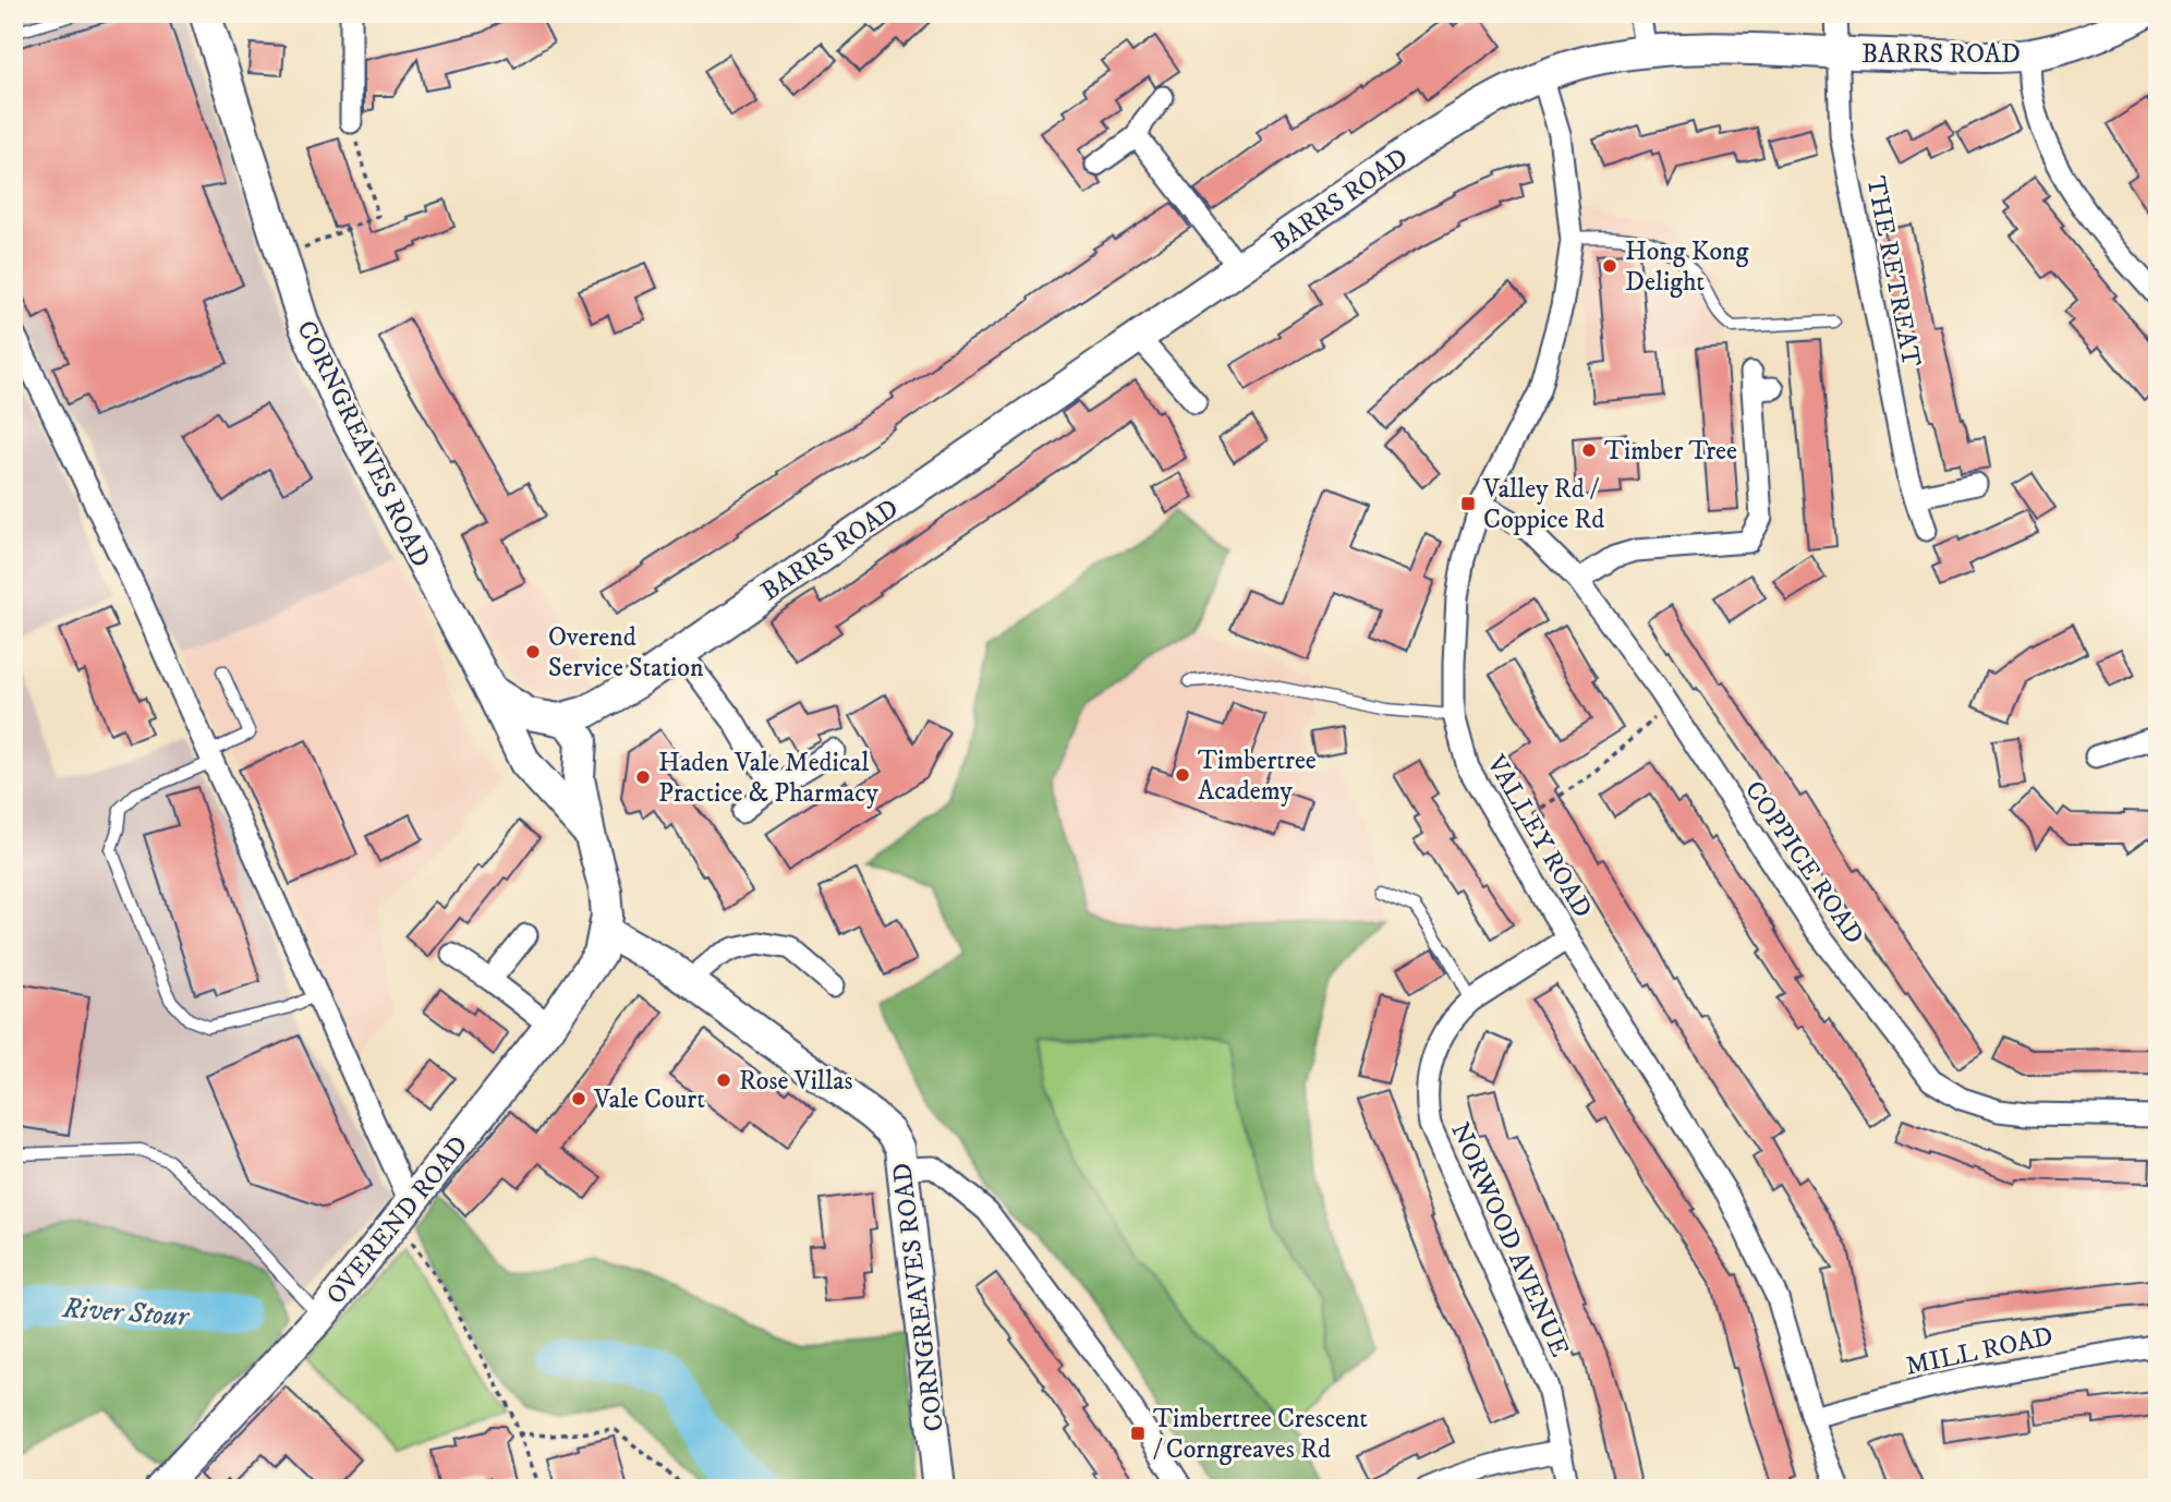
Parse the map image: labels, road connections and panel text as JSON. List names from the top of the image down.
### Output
{
  "streets": {
    "street": [
      "BARRS ROAD",
      "THE RETREAT",
      "CORNGREAVES ROAD",
      "VALLEY ROAD",
      "COPPICE ROAD",
      "OVEREND ROAD",
      "NORWOOD AVENUE",
      "MILL ROAD"
    ]
  },
  "crossings": [
    ["BARRS ROAD", "THE RETREAT"],
    ["BARRS ROAD", "CORNGREAVES ROAD"],
    ["BARRS ROAD", "VALLEY ROAD"],
    ["CORNGREAVES ROAD", "OVEREND ROAD"],
    ["VALLEY ROAD", "COPPICE ROAD"],
    ["VALLEY ROAD", "NORWOOD AVENUE"],
    ["VALLEY ROAD", "MILL ROAD"]
  ],
  "water": ["River Stour"],
  "places": {
    "other": [
      "Hong Kong Delight",
      "Timber Tree",
      "Overend Service Station",
      "Timbertree Academy",
      "Haden Vale Medical Practice & Pharmacy",
      "Rose Villas",
      "Vale Court"
    ],
    "transit": ["Valley Rd / Coppice Rd", "Timbertree Crescent / Corngreaves Rd"]
  }
}
